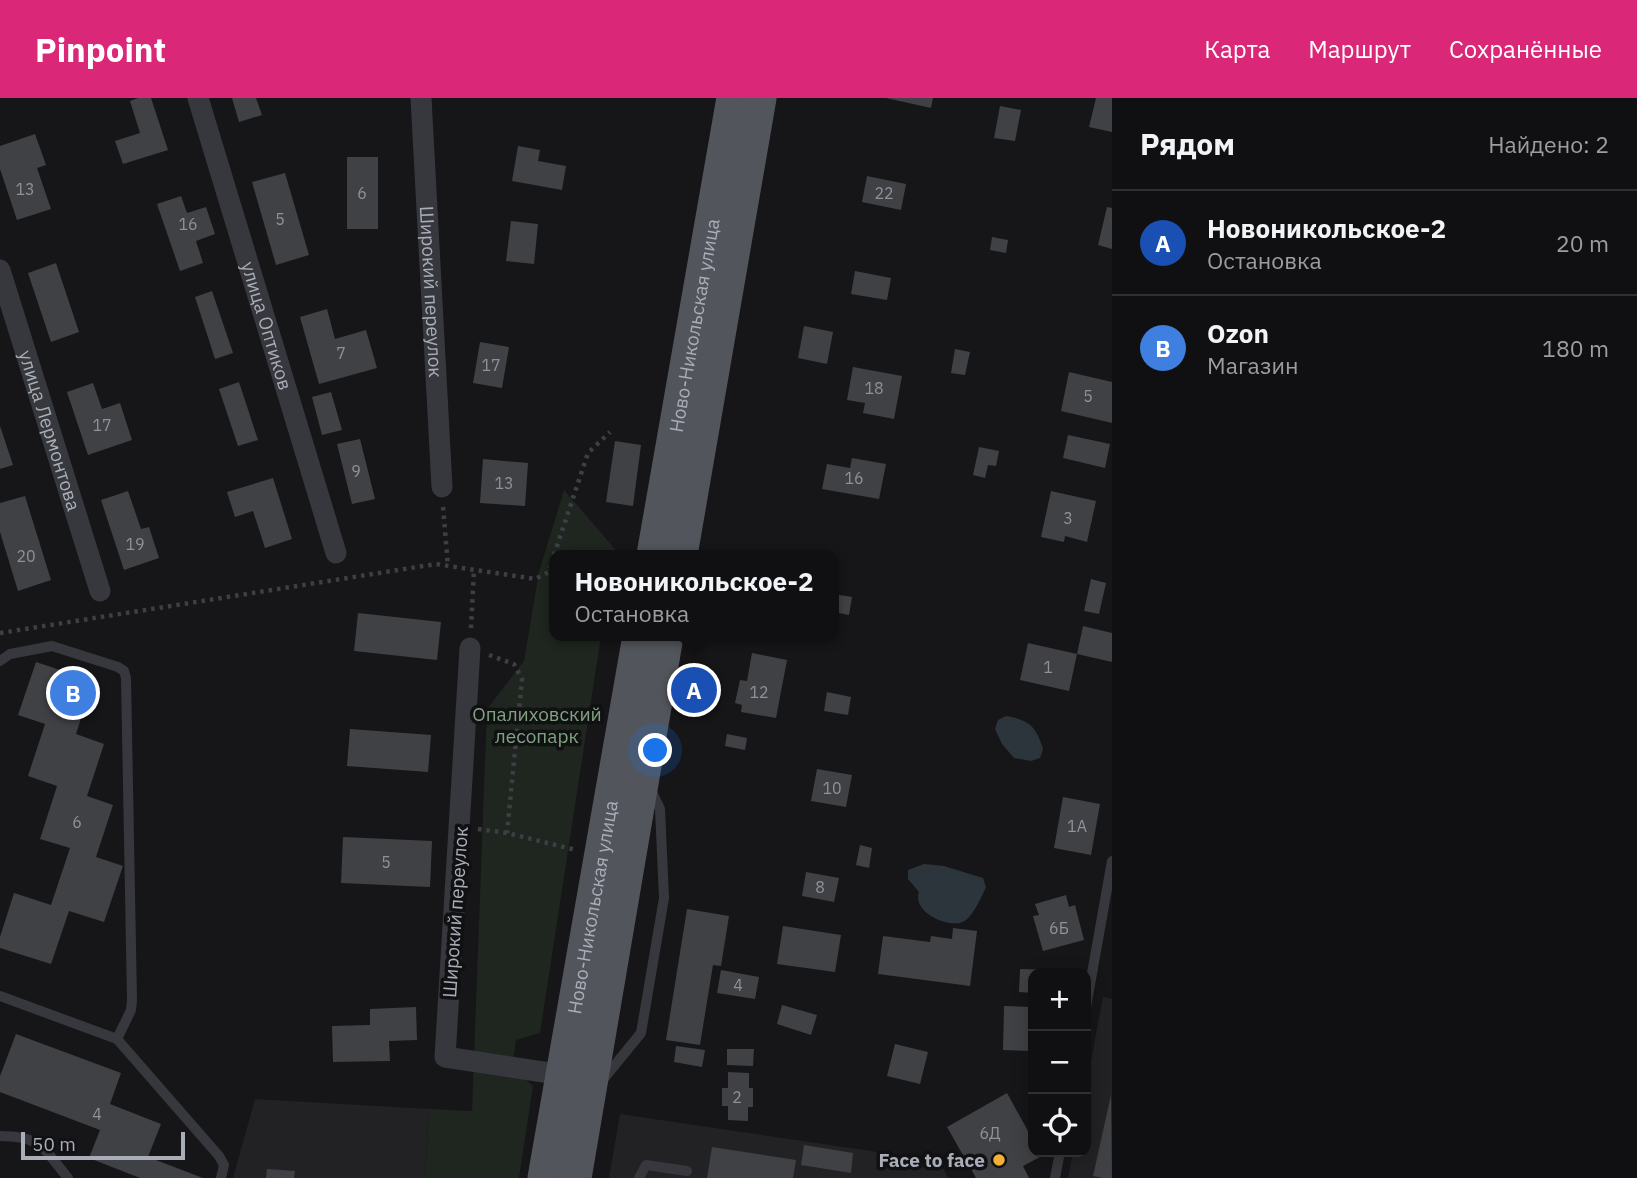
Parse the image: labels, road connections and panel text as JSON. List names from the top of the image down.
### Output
{
  "streets": {
    "main road": ["Ново-Никольская улица"],
    "street": ["Широкий переулок", "улица Оптиков", "улица Лермонтова"]
  },
  "crossings": [
    ["Широкий переулок", "Ново-Никольская улица"]
  ],
  "parks": ["Опалиховский лесопарк"],
  "places": ["Face to face"],
  "house_numbers": [
    "13",
    "6",
    "22",
    "5",
    "16",
    "7",
    "17",
    "18",
    "5",
    "17",
    "9",
    "16",
    "13",
    "3",
    "19",
    "20",
    "1",
    "12",
    "10",
    "6",
    "1А",
    "5",
    "8",
    "6Б",
    "4",
    "2",
    "4",
    "6Д"
  ],
  "scale_bar": "50 m",
  "page": {
    "header": "Pinpoint",
    "nav": ["Карта", "Маршрут", "Сохранённые"],
    "heading": ["Рядом", "Найдено: 2"],
    "list": [
      {
        "mark": "A",
        "name": "Новоникольское-2",
        "note": "Остановка",
        "value": "20 m"
      },
      {
        "mark": "B",
        "name": "Ozon",
        "note": "Магазин",
        "value": "180 m"
      }
    ],
    "popup": ["Новоникольское-2", "Остановка"],
    "pins": ["A", "B"],
    "map_buttons": ["+", "−"],
    "scale": "50 m"
  }
}
